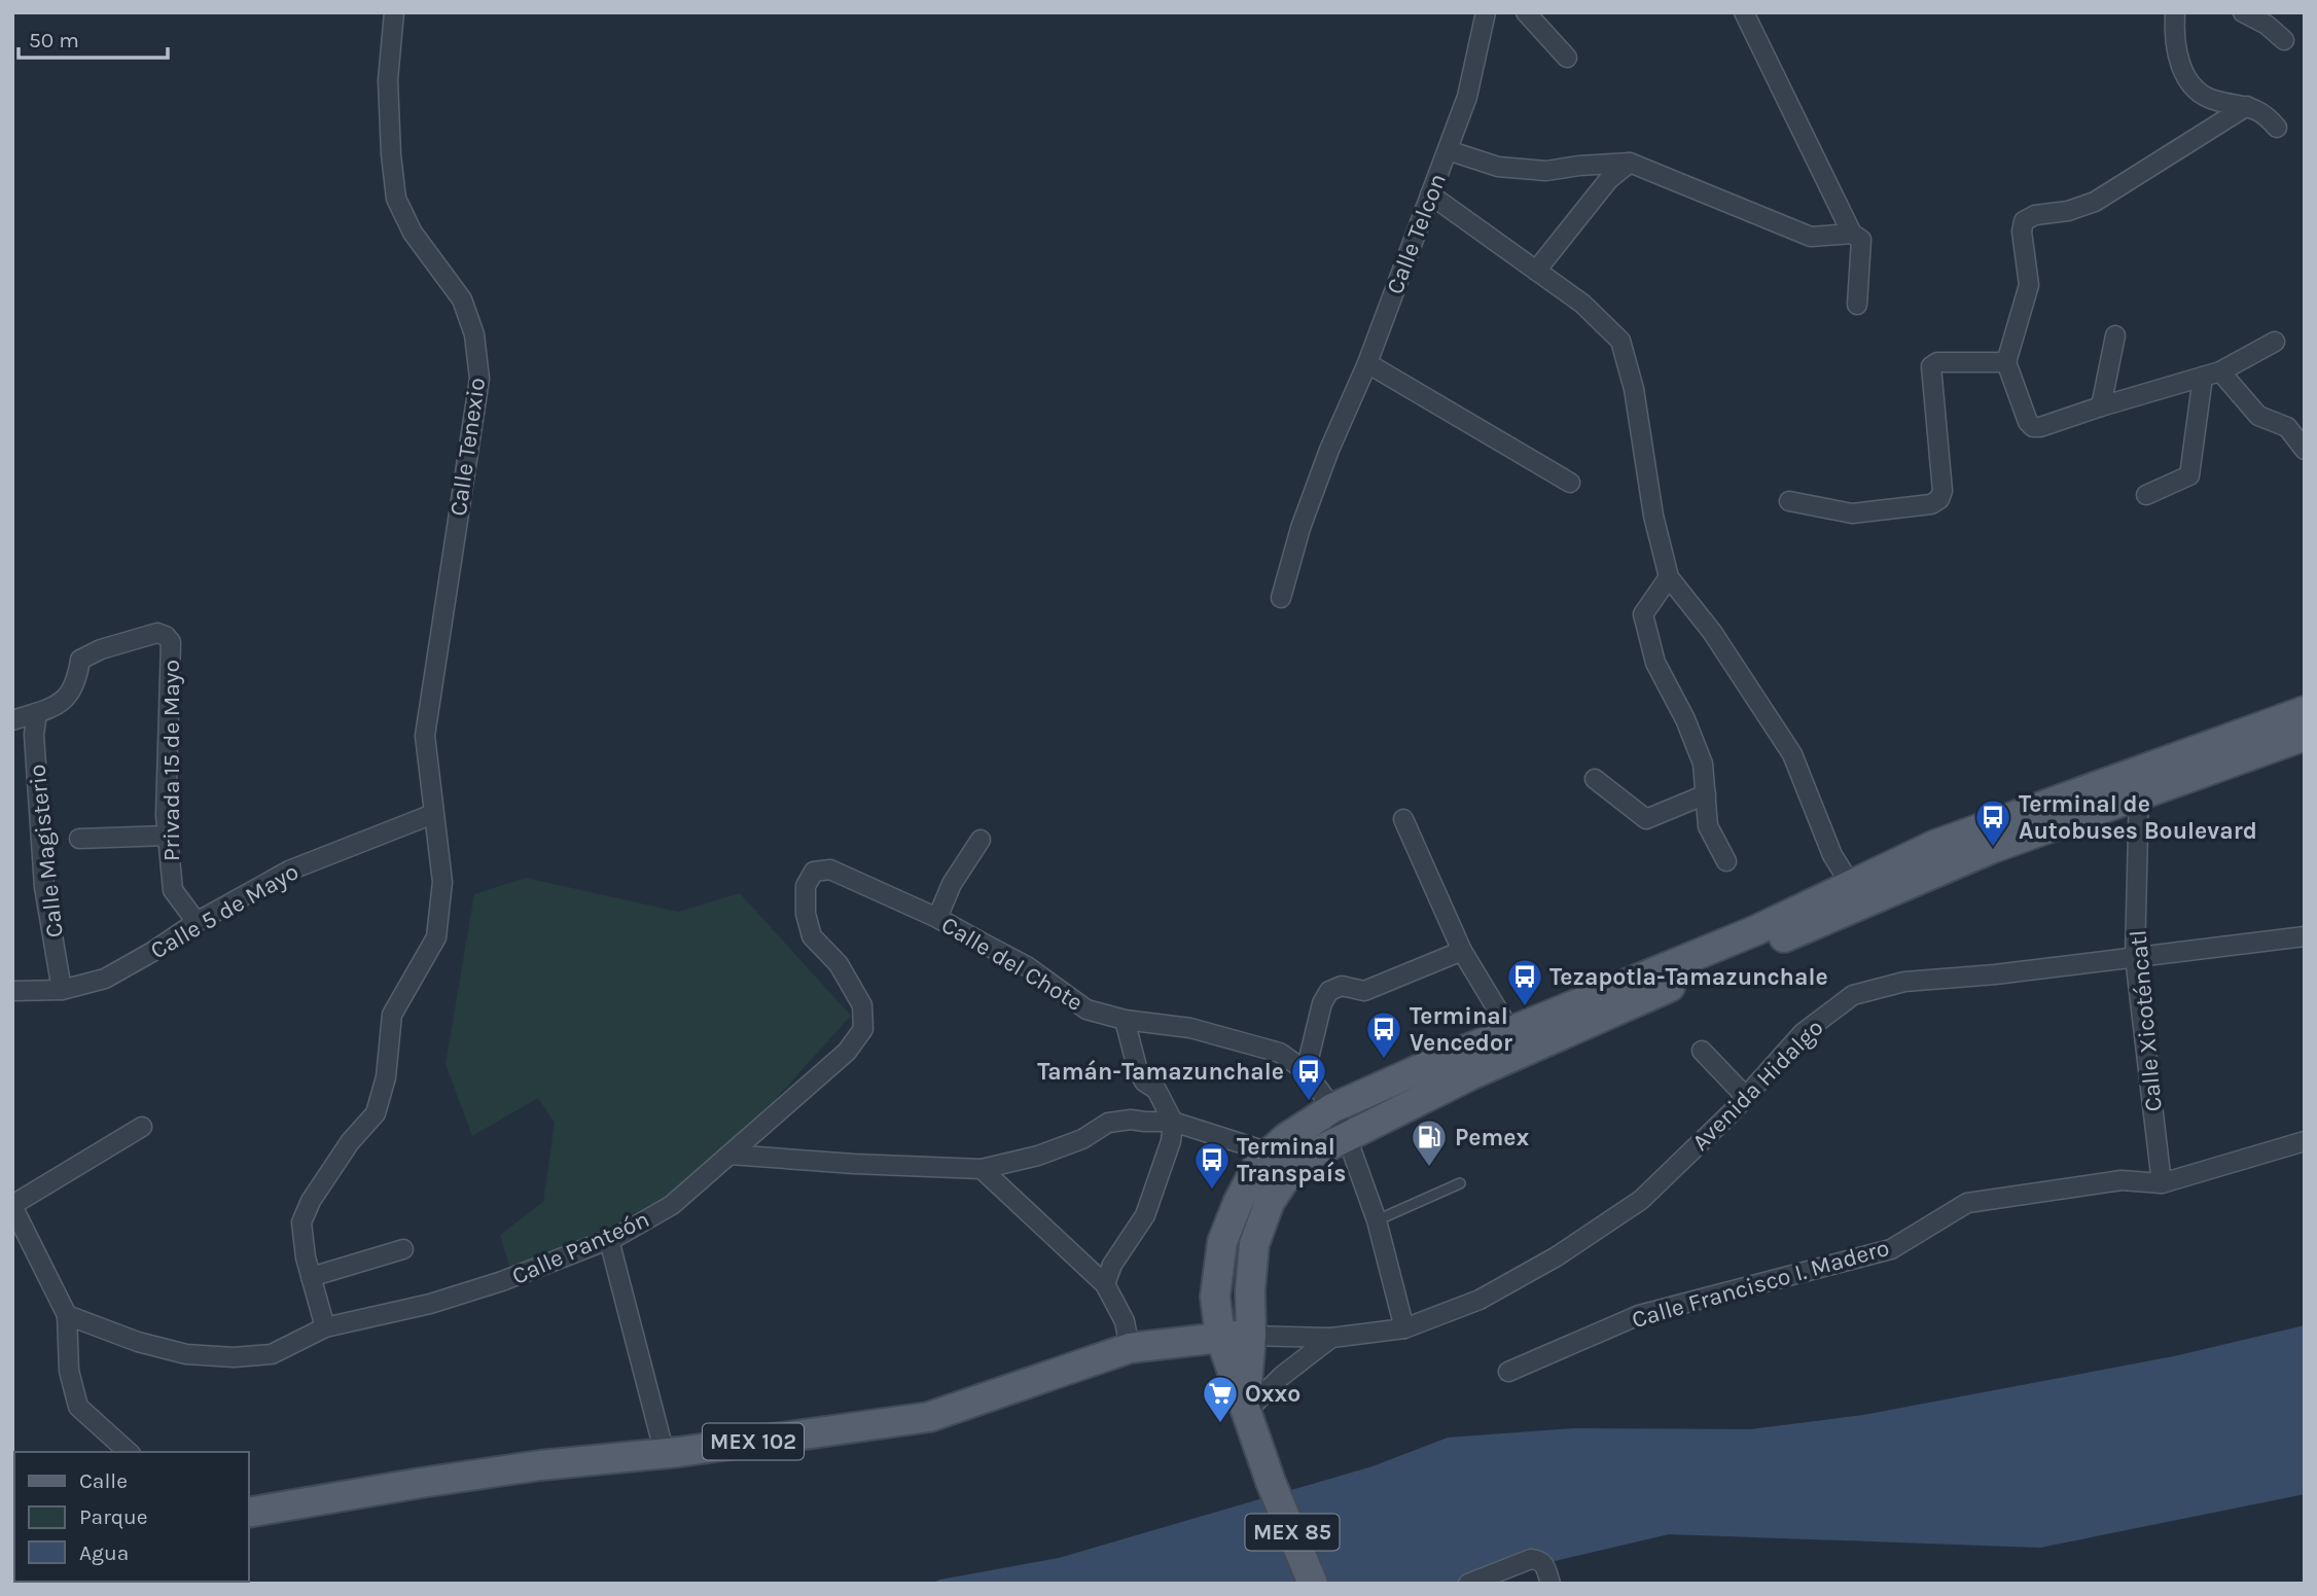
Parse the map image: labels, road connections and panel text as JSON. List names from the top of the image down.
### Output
{
  "streets": {
    "main road": ["MEX 102", "MEX 85"],
    "street": [
      "Calle Telcon",
      "Calle Tenexio",
      "Privada 15 de Mayo",
      "Calle Magisterio",
      "Calle 5 de Mayo",
      "Calle del Chote",
      "Calle Xicoténcatl",
      "Avenida Hidalgo",
      "Calle Panteón",
      "Calle Francisco I. Madero"
    ]
  },
  "crossings": [
    ["Calle Tenexio", "Calle 5 de Mayo"],
    ["Calle Tenexio", "Calle Panteón"],
    ["Privada 15 de Mayo", "Calle Magisterio"],
    ["Privada 15 de Mayo", "Calle 5 de Mayo"],
    ["Calle Magisterio", "Calle 5 de Mayo"],
    ["Calle del Chote", "Avenida Hidalgo"],
    ["Calle del Chote", "Calle Panteón"],
    ["Calle del Chote", "MEX 85"],
    ["Calle Xicoténcatl", "Avenida Hidalgo"],
    ["Calle Xicoténcatl", "Calle Francisco I. Madero"],
    ["Calle Xicoténcatl", "MEX 85"],
    ["Avenida Hidalgo", "MEX 102"],
    ["Avenida Hidalgo", "MEX 85"],
    ["MEX 102", "MEX 85"]
  ],
  "places": {
    "bus stop": [
      "Terminal de Autobuses Boulevard",
      "Tezapotla-Tamazunchale",
      "Terminal Vencedor",
      "Tamán-Tamazunchale",
      "Terminal Transpaís"
    ],
    "fuel station": ["Pemex"],
    "supermarket": ["Oxxo"]
  },
  "legend": ["Calle", "Parque", "Agua"],
  "scale_bar": "50 m"
}
